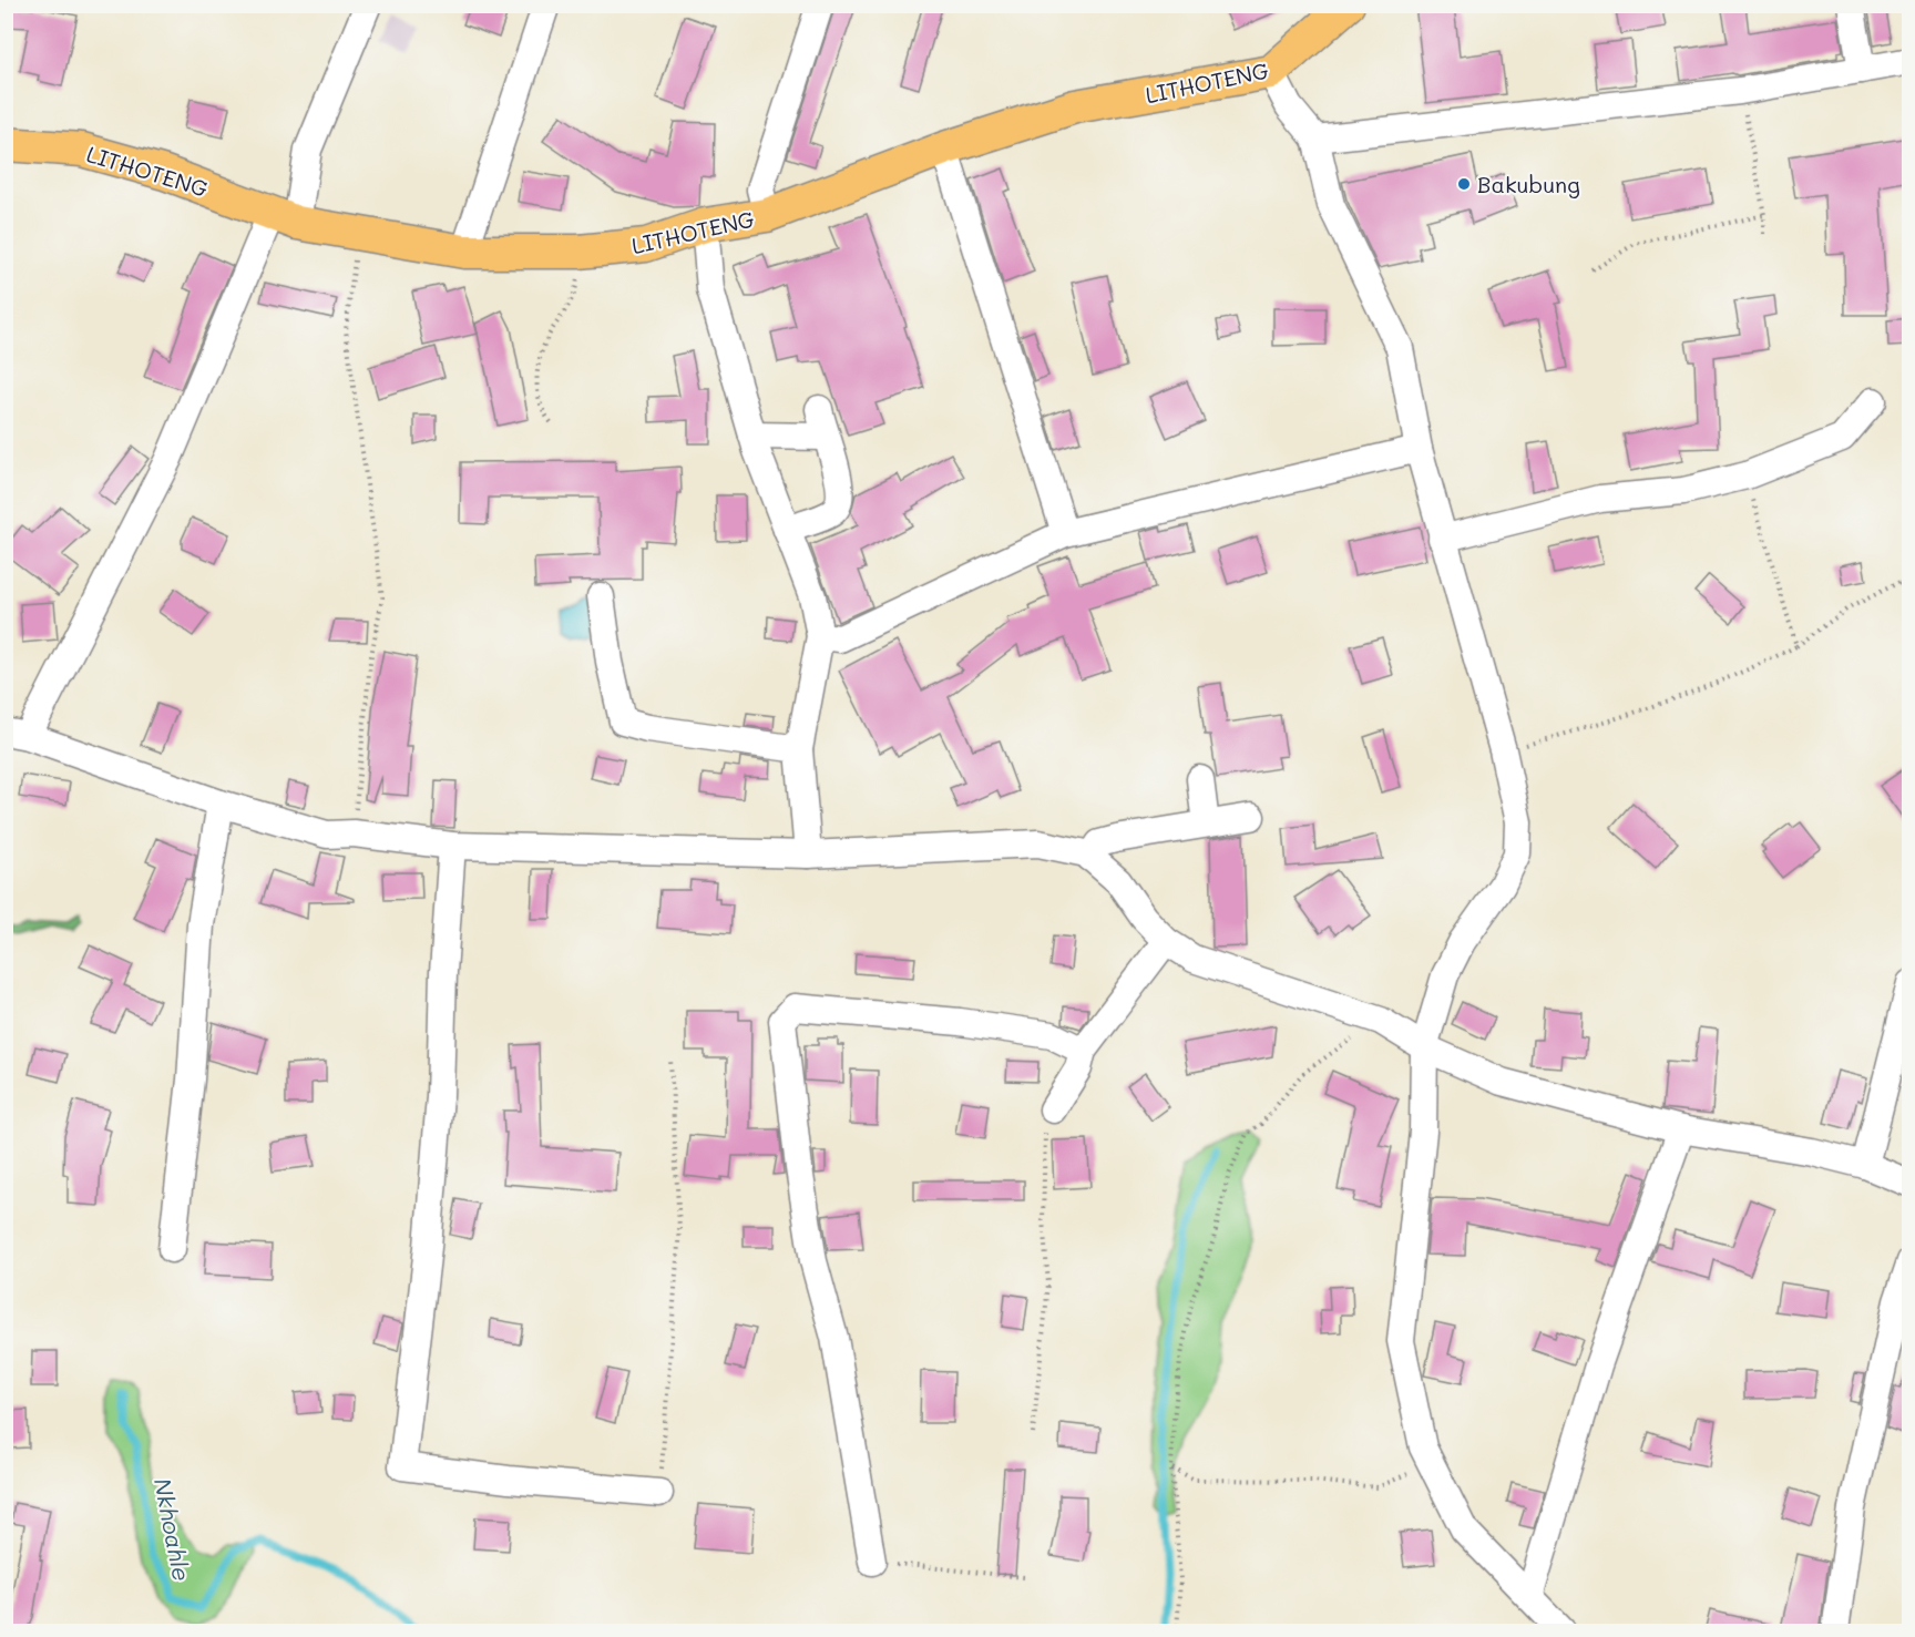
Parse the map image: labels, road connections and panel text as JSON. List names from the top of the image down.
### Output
{
  "streets": {
    "main road": ["LITHOTENG"]
  },
  "water": ["Nkhoahle"],
  "places": ["Bakubung"]
}
